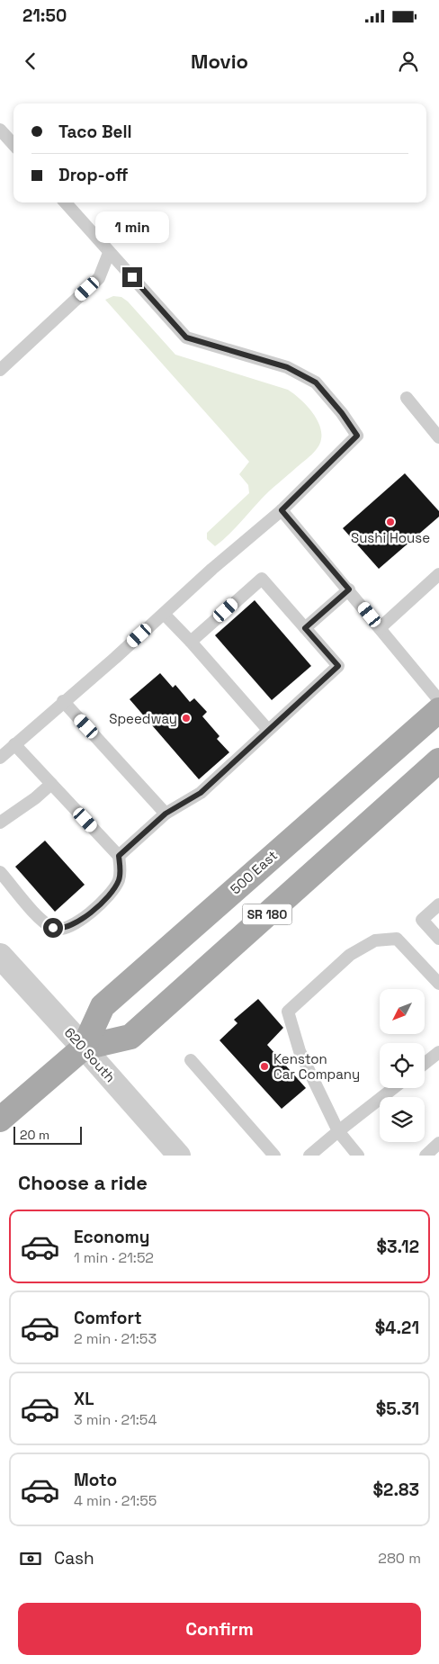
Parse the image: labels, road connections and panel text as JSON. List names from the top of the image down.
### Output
{
  "streets": {
    "main road": ["500 East", "SR 180"],
    "street": ["620 South"]
  },
  "crossings": [
    ["500 East", "620 South"]
  ],
  "places": ["Sushi House", "Speedway", "Kenston Car Company"],
  "scale_bar": "20 m",
  "north": "bottom left",
  "page": {
    "status": "21:50",
    "header": "Movio",
    "banner": ["Taco Bell", "Drop-off"],
    "bubble": "1 min",
    "scale": "20 m",
    "heading": "Choose a ride",
    "list": [
      {
        "name": "Economy",
        "note": "1 min · 21:52",
        "value": "$3.12"
      },
      {
        "name": "Comfort",
        "note": "2 min · 21:53",
        "value": "$4.21"
      },
      {
        "name": "XL",
        "note": "3 min · 21:54",
        "value": "$5.31"
      },
      {
        "name": "Moto",
        "note": "4 min · 21:55",
        "value": "$2.83"
      }
    ],
    "pay": ["Cash", "280 m"],
    "buttons": "Confirm"
  }
}
